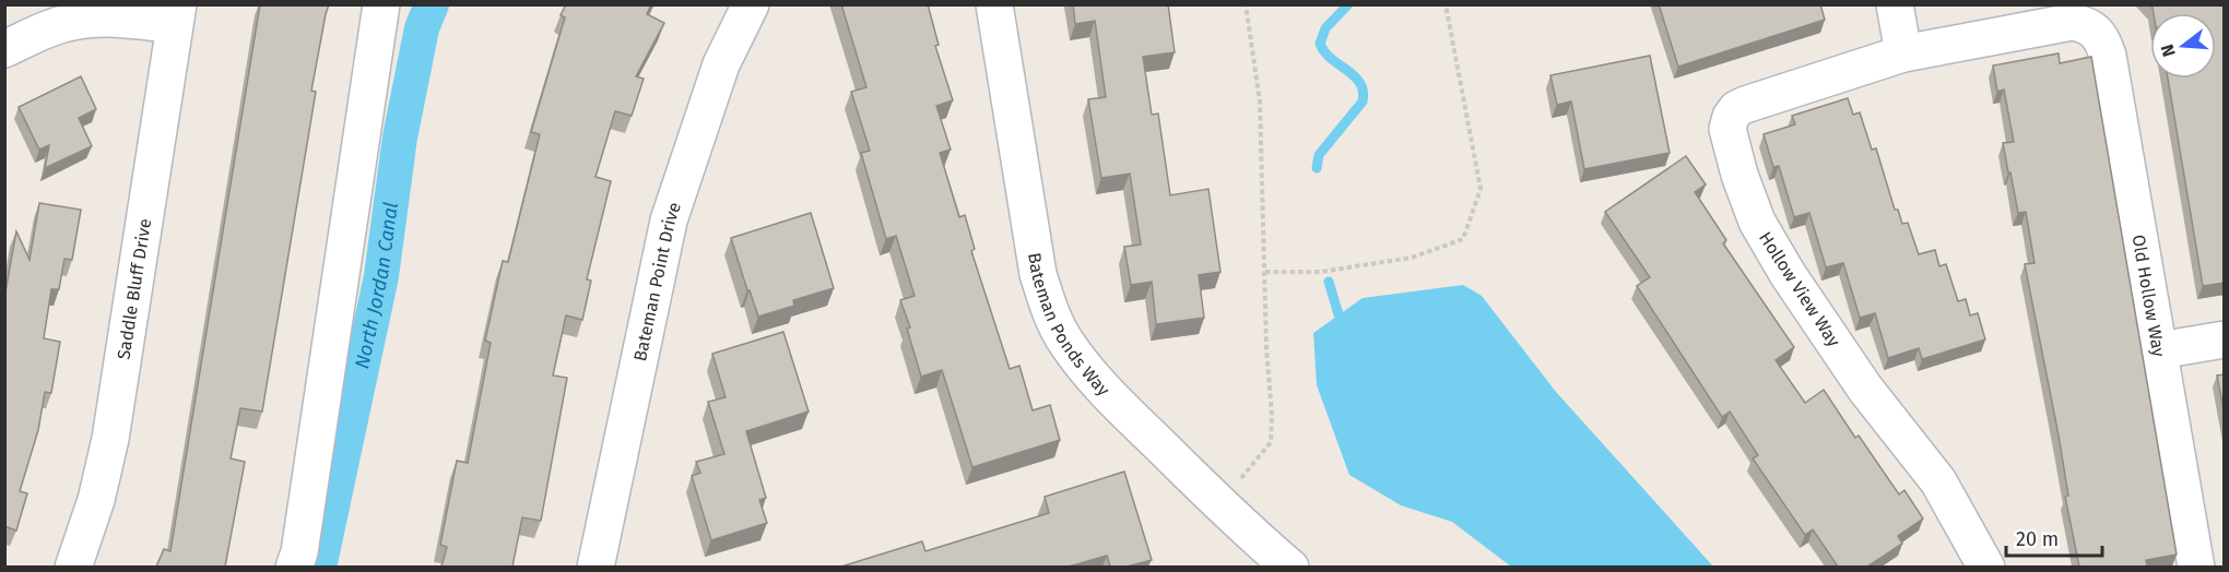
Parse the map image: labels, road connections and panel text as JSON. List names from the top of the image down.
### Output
{
  "streets": {
    "street": [
      "Bateman Point Drive",
      "Saddle Bluff Drive",
      "Hollow View Way",
      "Old Hollow Way",
      "Bateman Ponds Way"
    ]
  },
  "crossings": [
    ["Hollow View Way", "Old Hollow Way"]
  ],
  "water": ["North Jordan Canal"],
  "scale_bar": "20 m",
  "north": "left"
}
